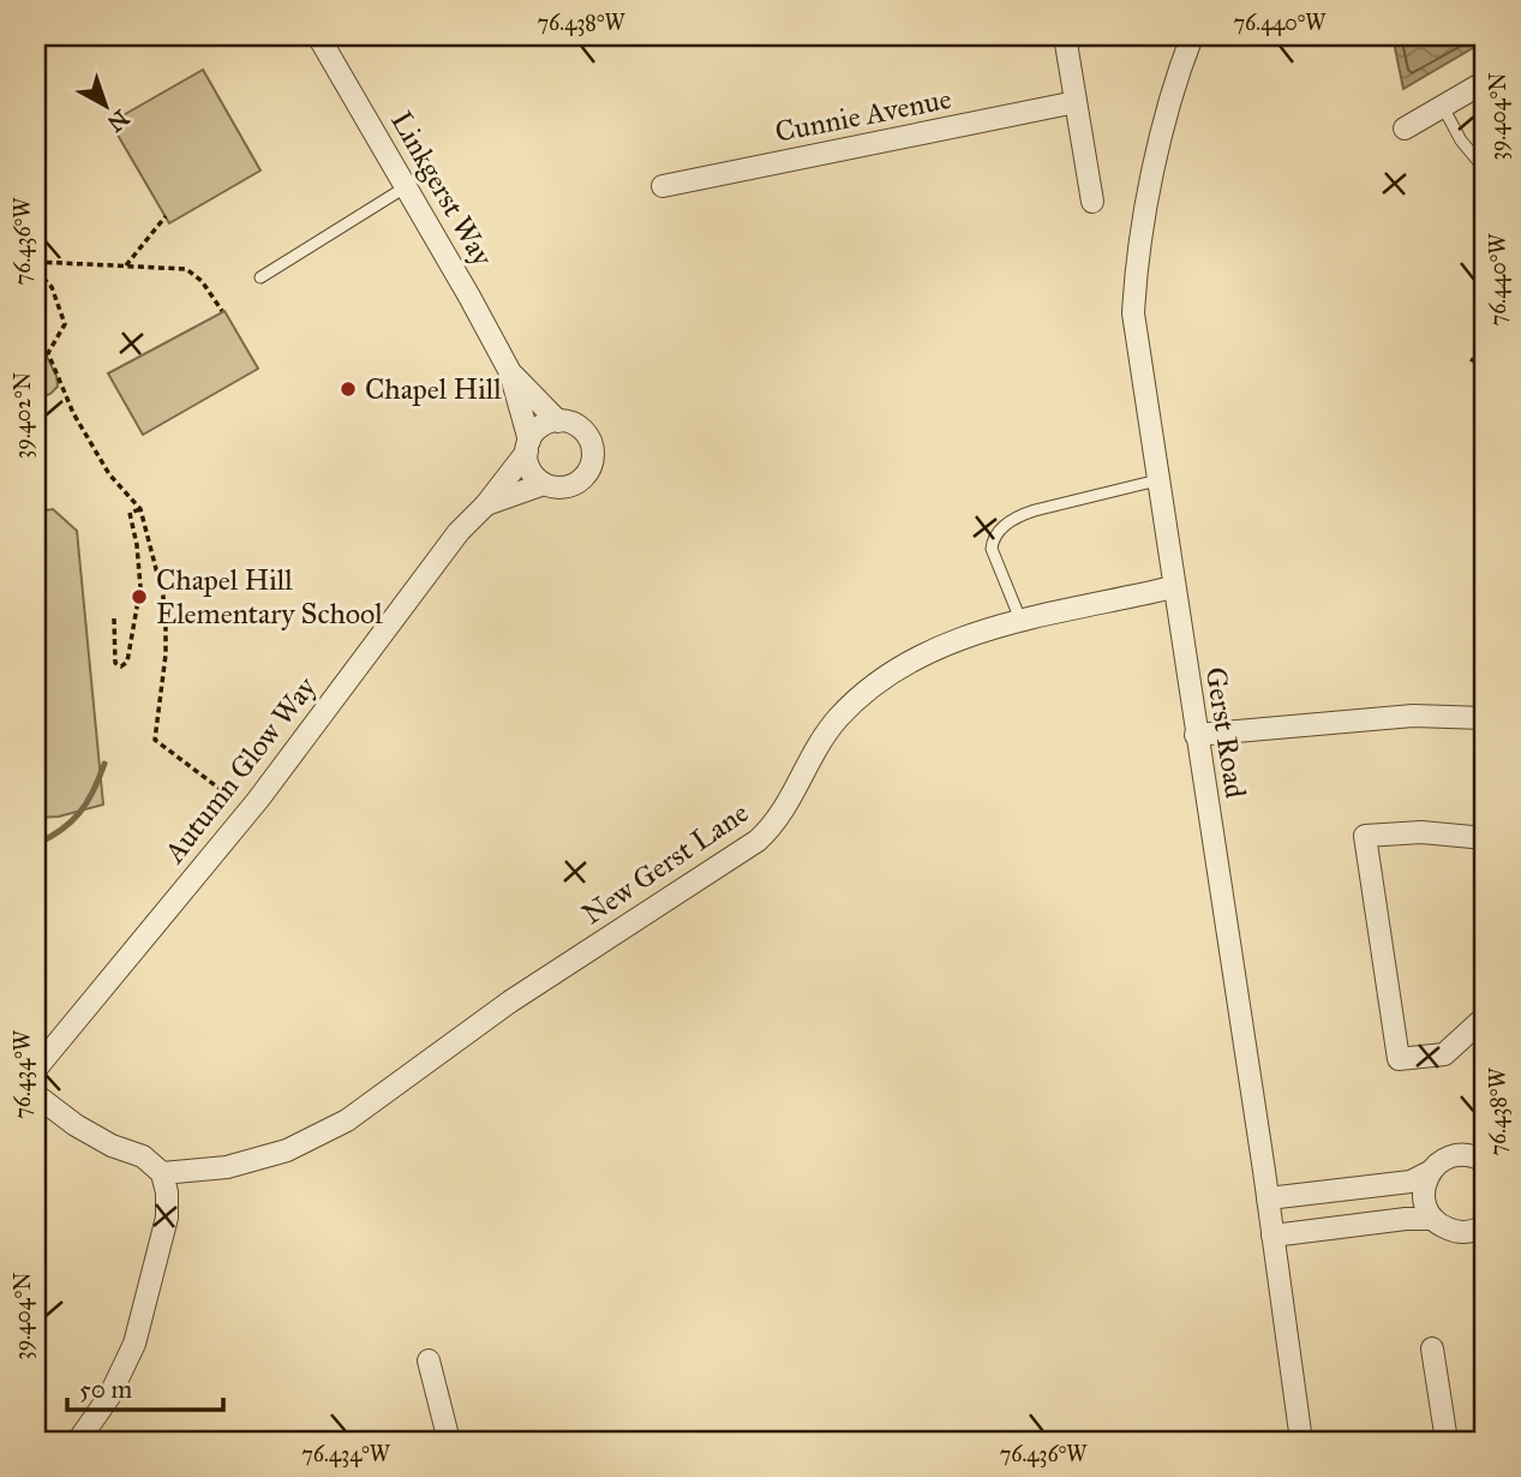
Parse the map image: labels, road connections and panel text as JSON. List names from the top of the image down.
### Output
{
  "streets": {
    "street": [
      "Cunnie Avenue",
      "Linkgerst Way",
      "Gerst Road",
      "Autumn Glow Way",
      "New Gerst Lane"
    ]
  },
  "crossings": [
    ["Linkgerst Way", "Autumn Glow Way"],
    ["Gerst Road", "New Gerst Lane"]
  ],
  "places": ["Chapel Hill", "Chapel Hill Elementary School"],
  "scale_bar": "50 m",
  "north": "bottom right",
  "coordinates": [
    "76.438°W",
    "76.440°W",
    "39.404°N",
    "76.436°W",
    "39.402°N",
    "76.434°W"
  ]
}
